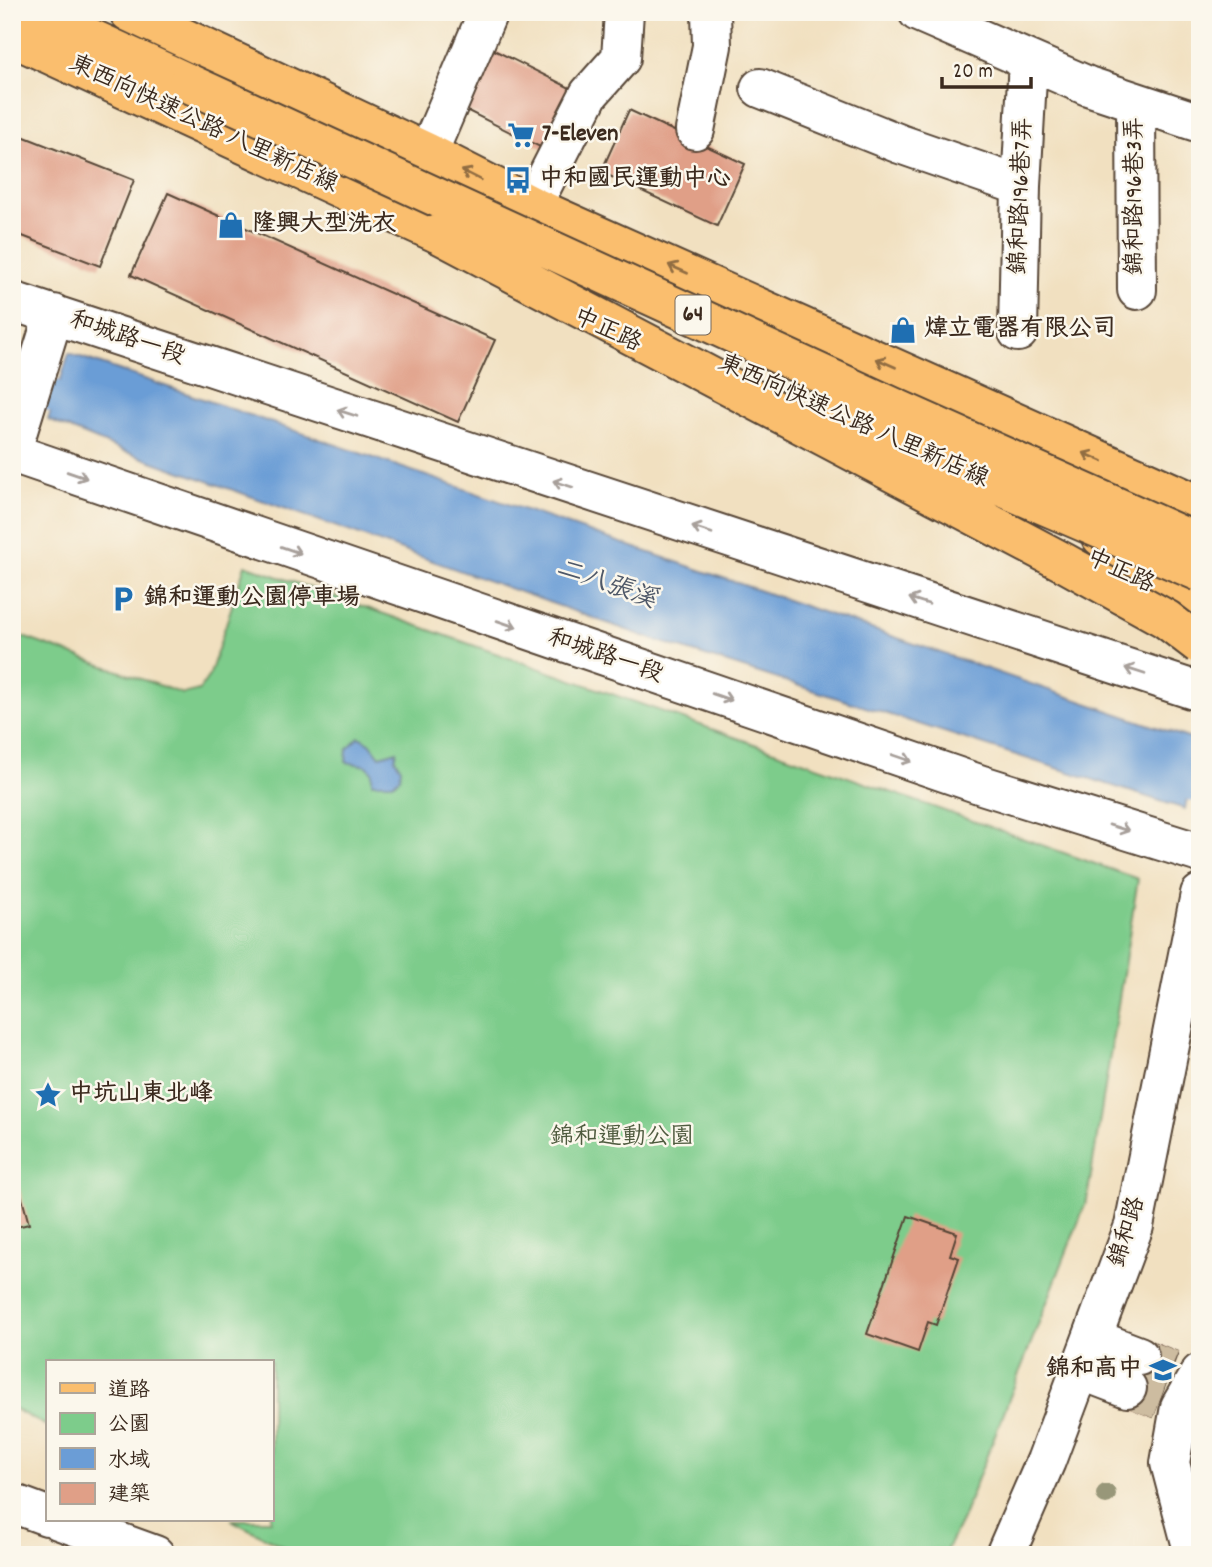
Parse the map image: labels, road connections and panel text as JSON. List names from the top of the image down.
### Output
{
  "streets": {
    "main road": ["東西向快速公路 八里新店線", "64", "中正路"],
    "street": [
      "錦和路196巷7弄",
      "錦和路196巷3弄",
      "和城路一段",
      "錦和路"
    ]
  },
  "water": ["二八張溪"],
  "parks": ["錦和運動公園"],
  "places": {
    "supermarket": ["7-Eleven"],
    "bus stop": ["中和國民運動中心"],
    "shop": ["隆興大型洗衣", "煒立電器有限公司"],
    "parking": ["錦和運動公園停車場"],
    "place": ["中坑山東北峰"],
    "school or university": ["錦和高中"]
  },
  "legend": [
    "道路",
    "公園",
    "水域",
    "建築"
  ],
  "scale_bar": "20 m"
}
